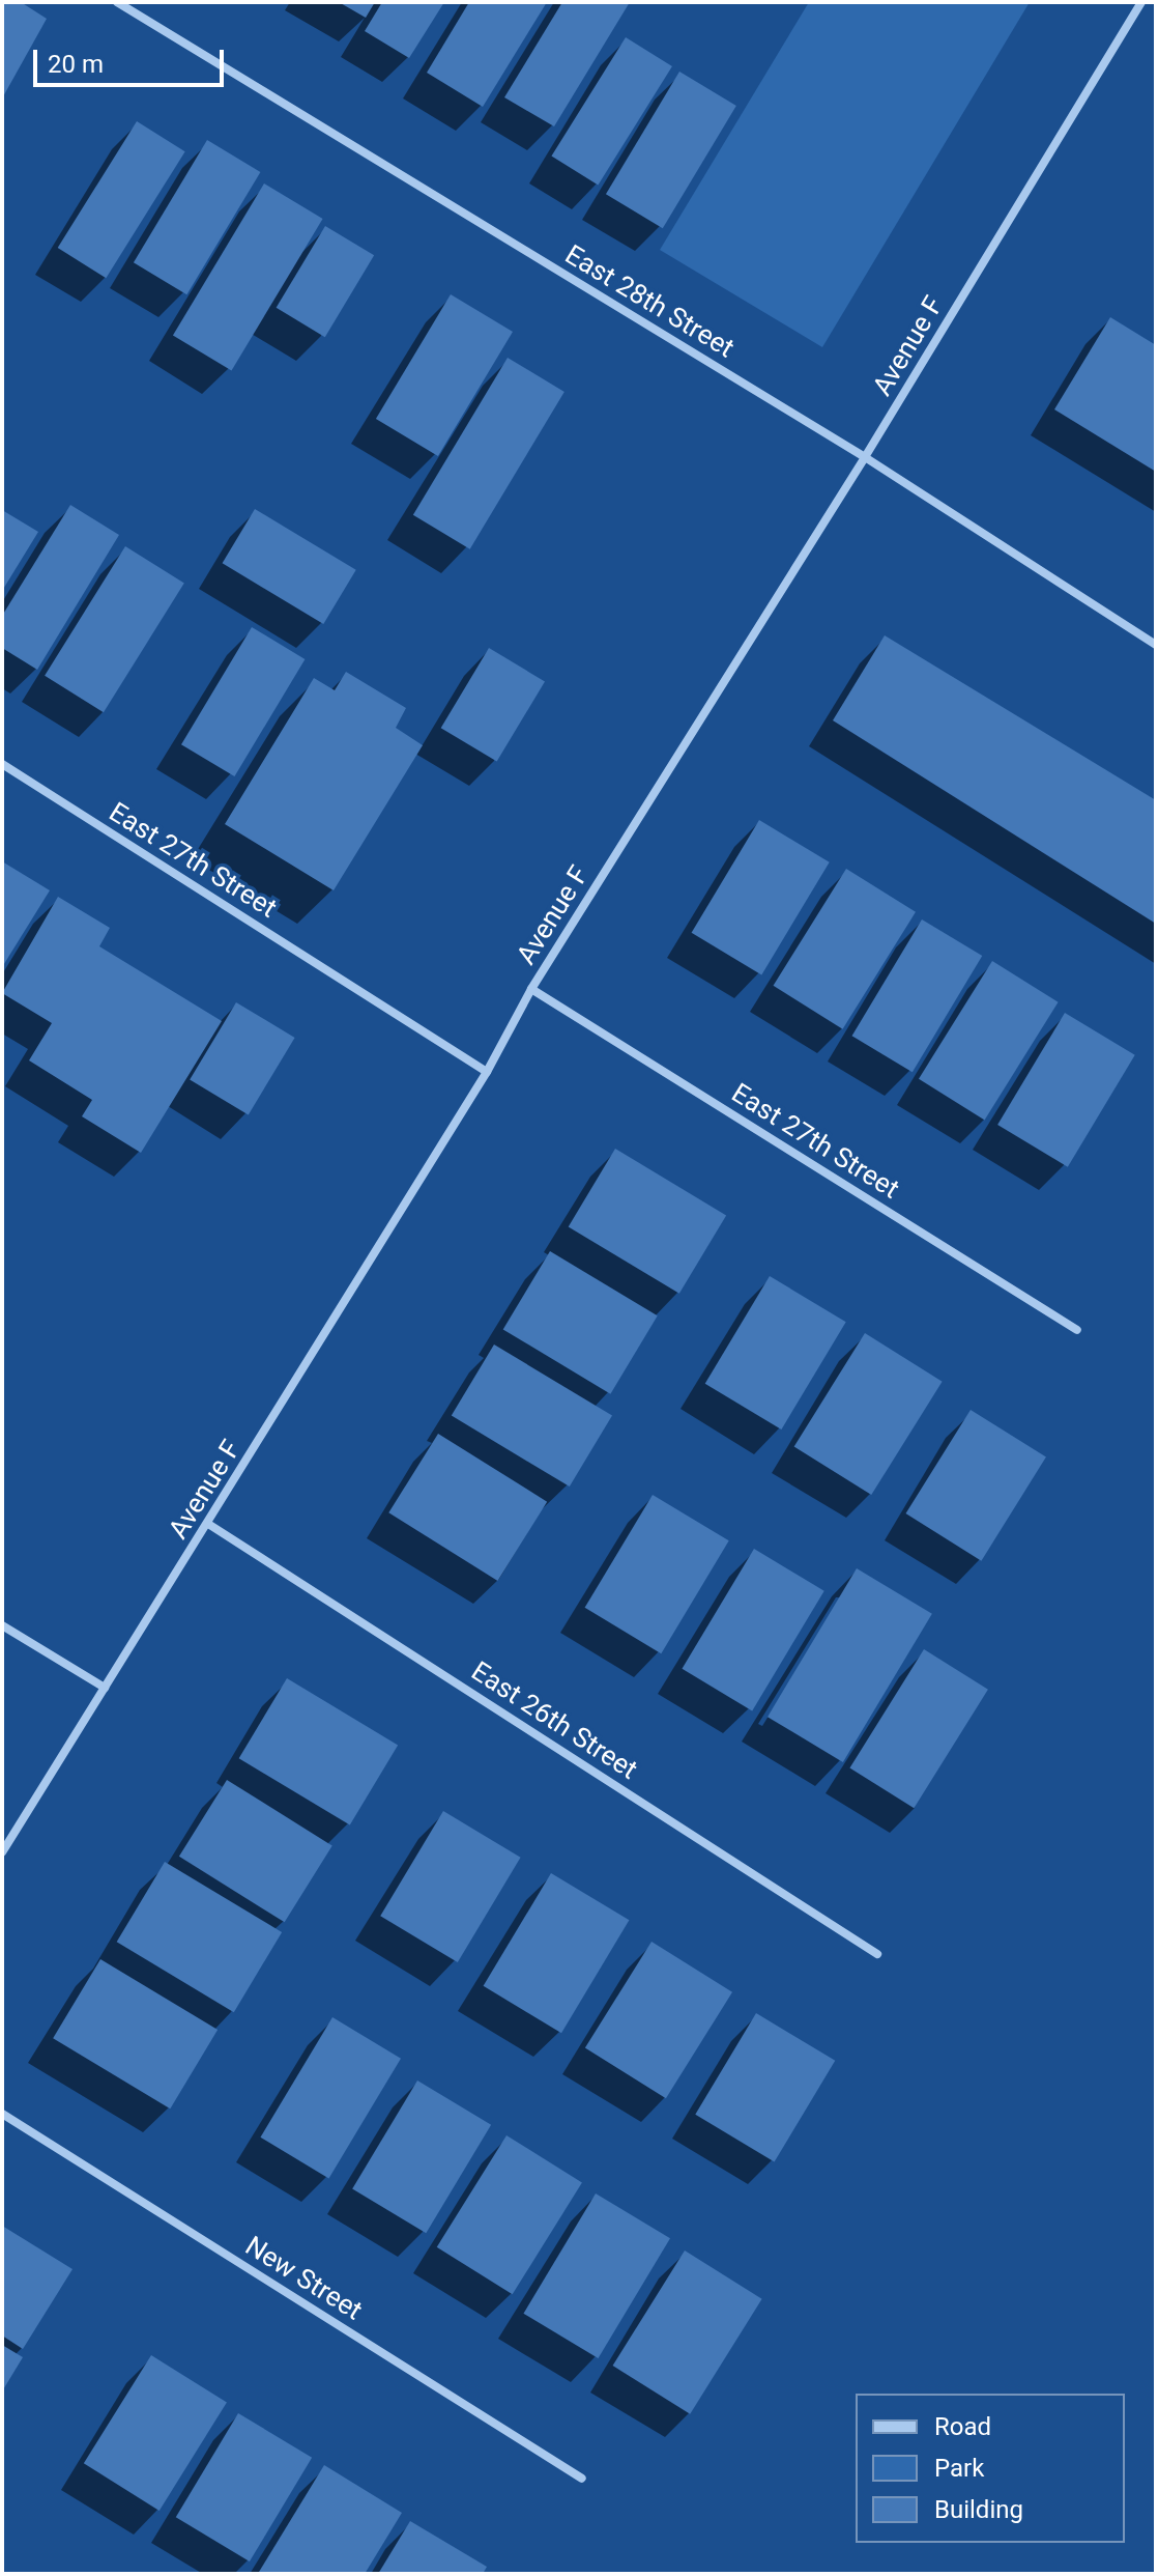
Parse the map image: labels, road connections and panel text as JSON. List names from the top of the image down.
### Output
{
  "streets": {
    "street": [
      "East 28th Street",
      "Avenue F",
      "East 27th Street",
      "East 26th Street",
      "New Street"
    ]
  },
  "crossings": [
    ["East 28th Street", "Avenue F"],
    ["Avenue F", "East 27th Street"],
    ["Avenue F", "East 26th Street"]
  ],
  "legend": ["Road", "Park", "Building"],
  "scale_bar": "20 m"
}
